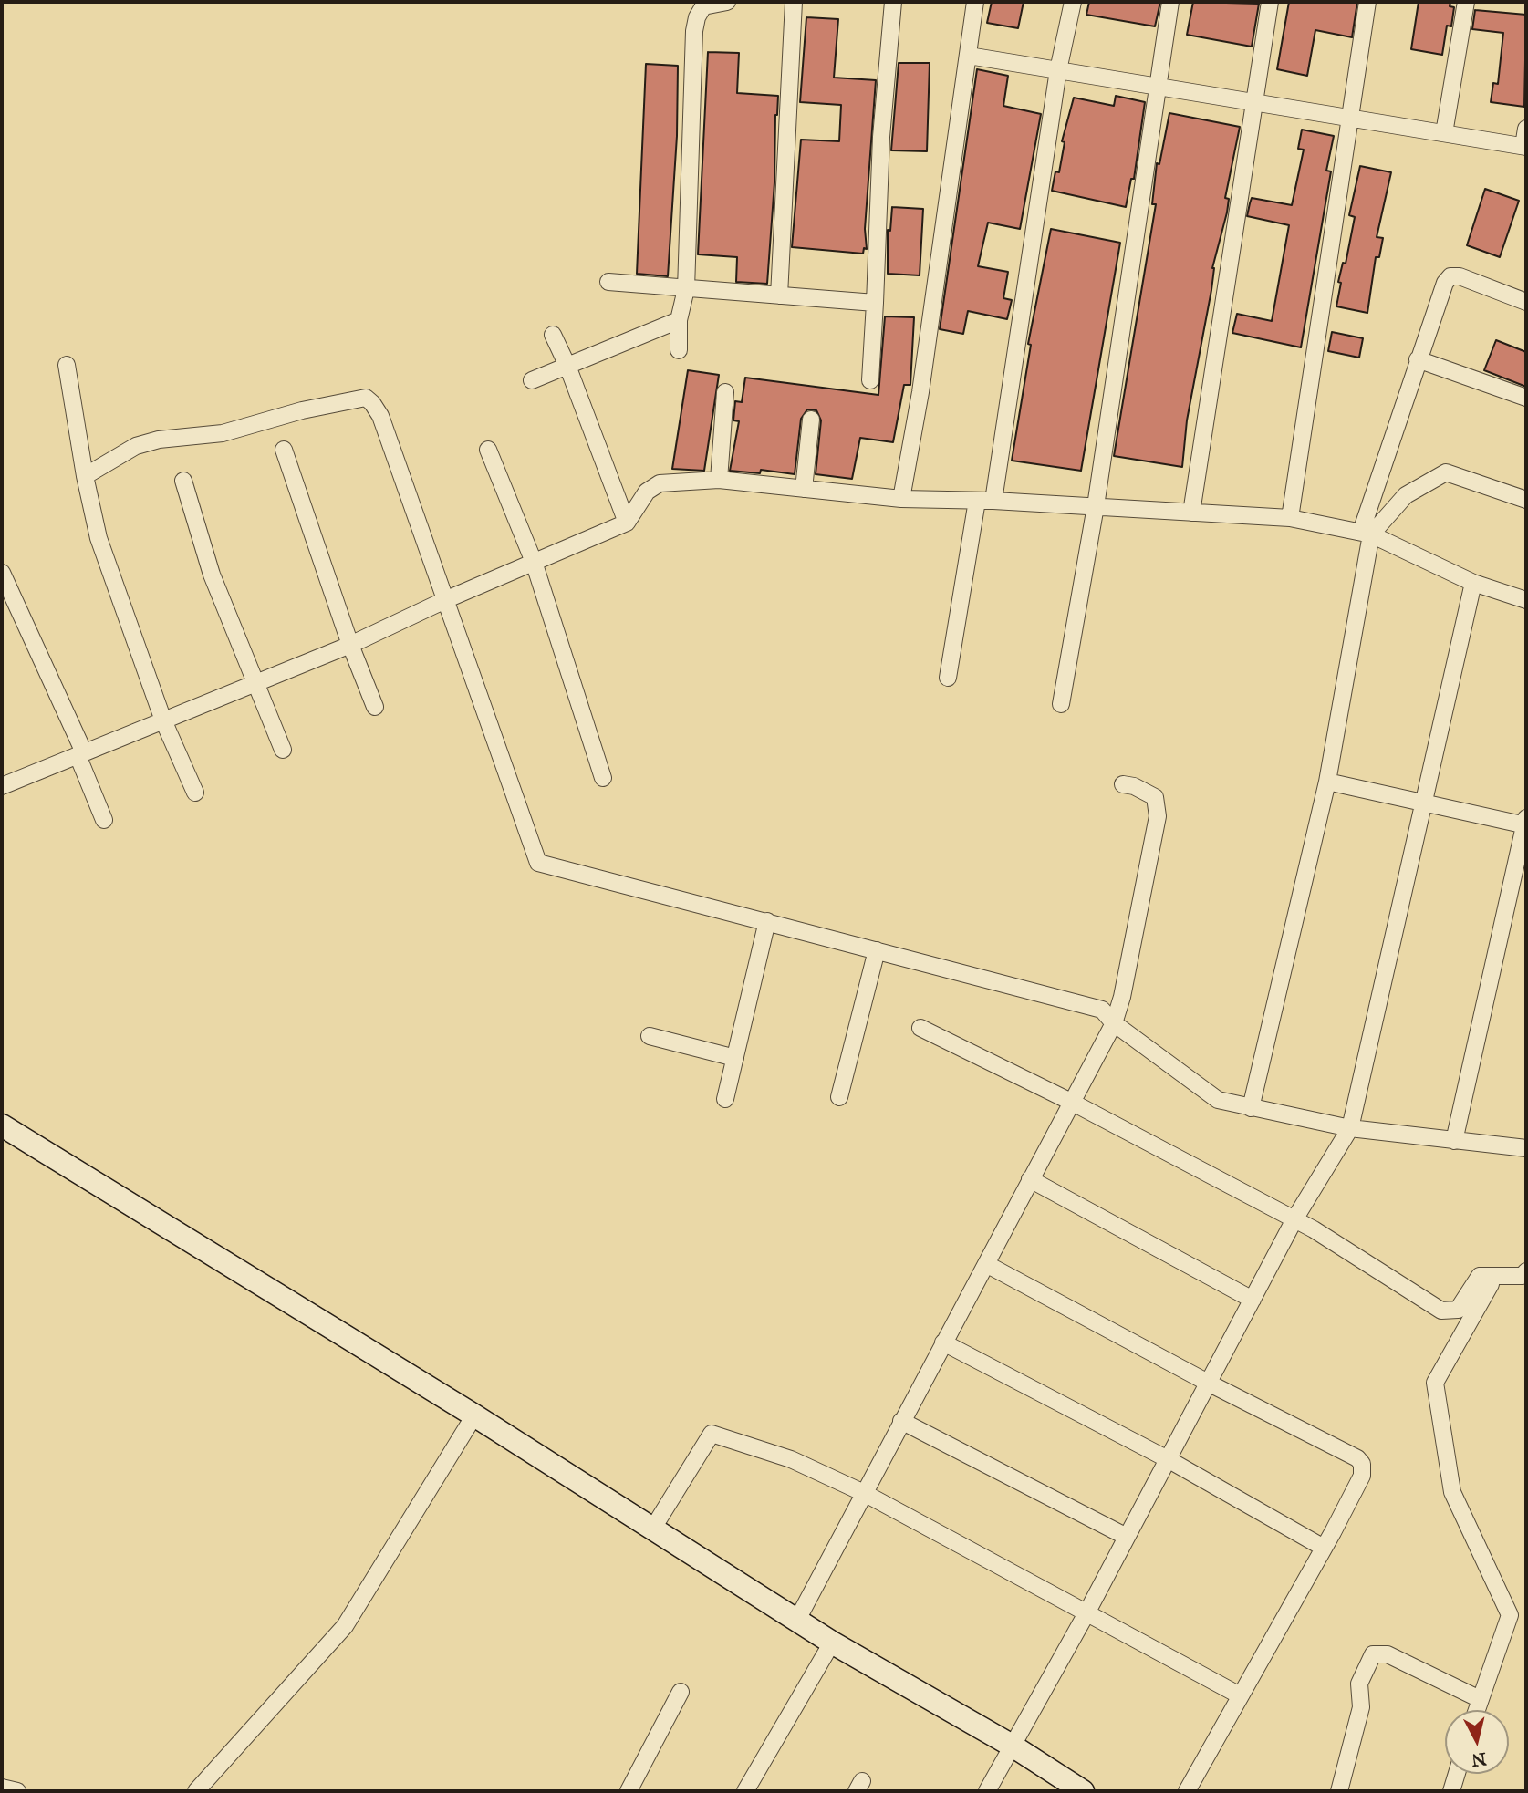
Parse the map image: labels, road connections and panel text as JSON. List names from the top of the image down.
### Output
{
  "north": "bottom"
}
